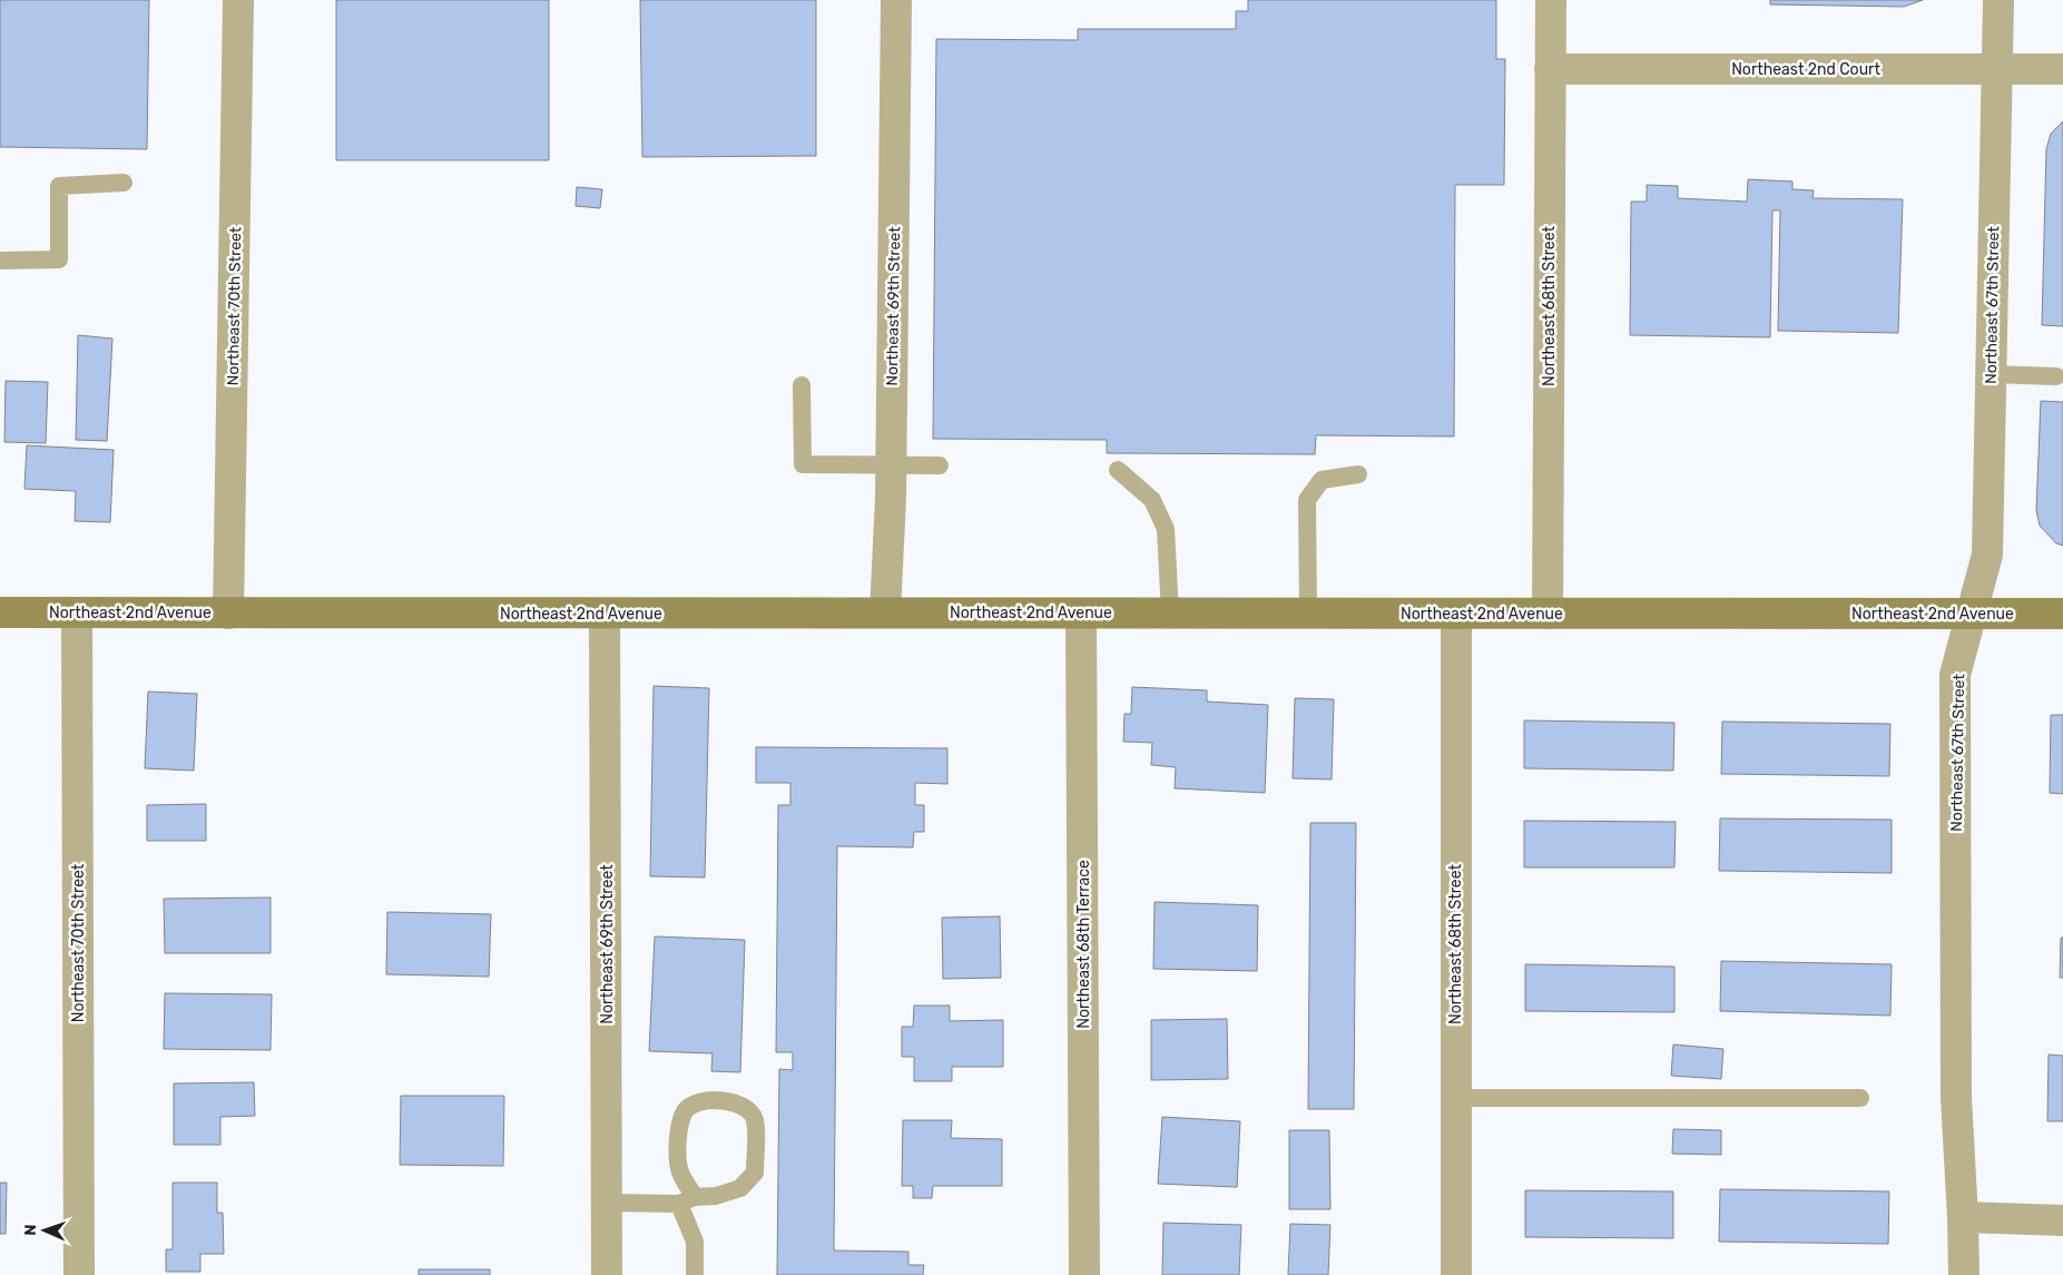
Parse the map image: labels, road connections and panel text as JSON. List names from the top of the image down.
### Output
{
  "streets": {
    "main road": ["Northeast 2nd Avenue"],
    "street": [
      "Northeast 2nd Court",
      "Northeast 67th Street",
      "Northeast 70th Street",
      "Northeast 69th Street",
      "Northeast 68th Street",
      "Northeast 68th Terrace"
    ]
  },
  "crossings": [
    ["Northeast 2nd Court", "Northeast 67th Street"],
    ["Northeast 2nd Court", "Northeast 68th Street"],
    ["Northeast 67th Street", "Northeast 2nd Avenue"],
    ["Northeast 70th Street", "Northeast 2nd Avenue"],
    ["Northeast 69th Street", "Northeast 2nd Avenue"],
    ["Northeast 68th Street", "Northeast 2nd Avenue"],
    ["Northeast 2nd Avenue", "Northeast 68th Terrace"]
  ],
  "north": "left"
}
